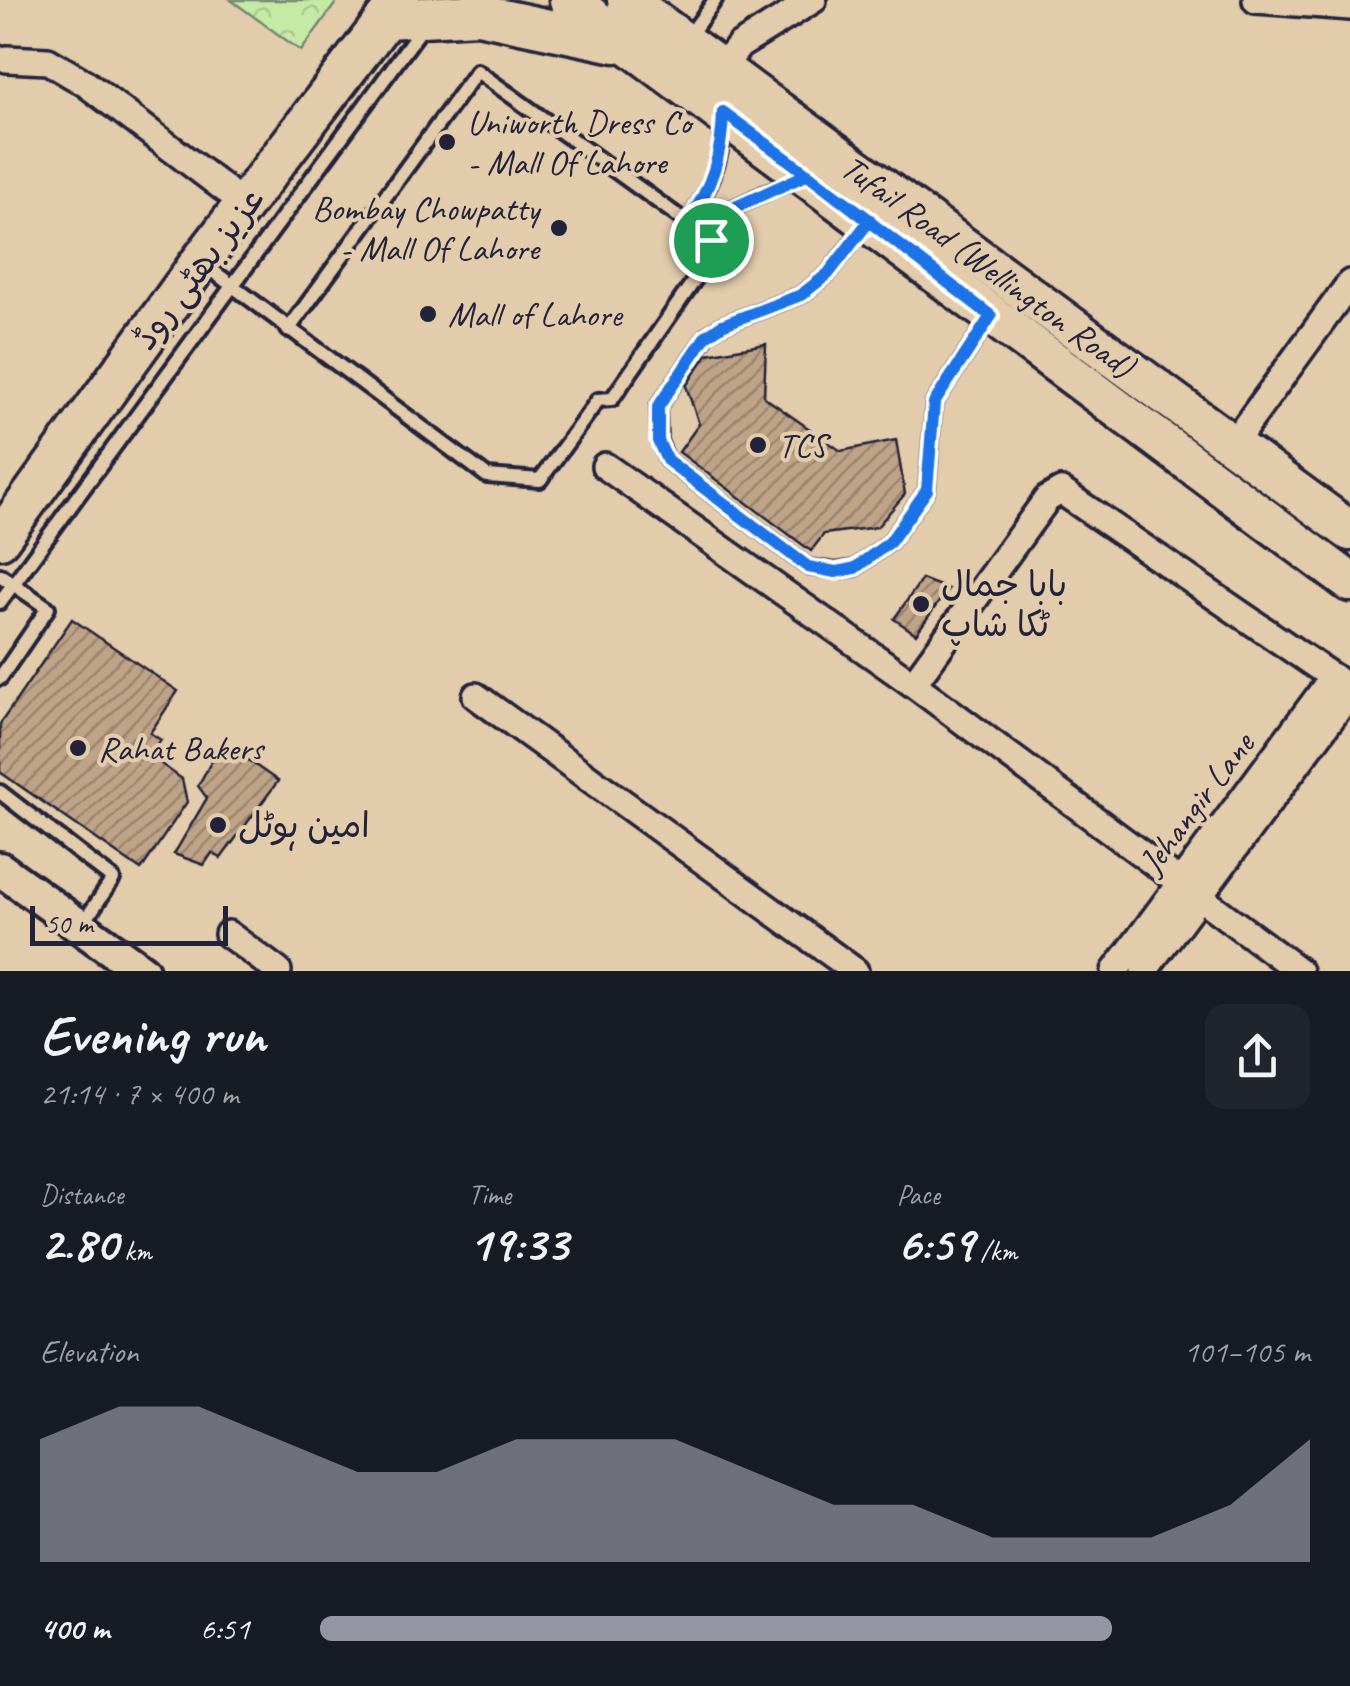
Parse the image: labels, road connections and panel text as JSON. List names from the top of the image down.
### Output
{
  "streets": {
    "main road": ["Tufail Road (Wellington Road)", "عزیز بھٹی روڈ"],
    "street": ["Jehangir Lane"]
  },
  "places": [
    "Uniworth Dress Co - Mall Of Lahore",
    "Bombay Chowpatty - Mall Of Lahore",
    "Mall of Lahore",
    "TCS",
    "بابا جمال ٹکا شاپ",
    "Rahat Bakers",
    "امین ہوٹل"
  ],
  "scale_bar": "50 m",
  "page": {
    "scale": "50 m",
    "heading": ["Evening run", "21:14 · 7 × 400 m"],
    "stats": [
      ["Distance", "2.80 km"],
      ["Time", "19:33"],
      ["Pace", "6:59 /km"]
    ],
    "chart": ["Elevation", "101–105 m"],
    "list": [
      {
        "name": "400 m",
        "note": "6:51"
      }
    ]
  }
}
